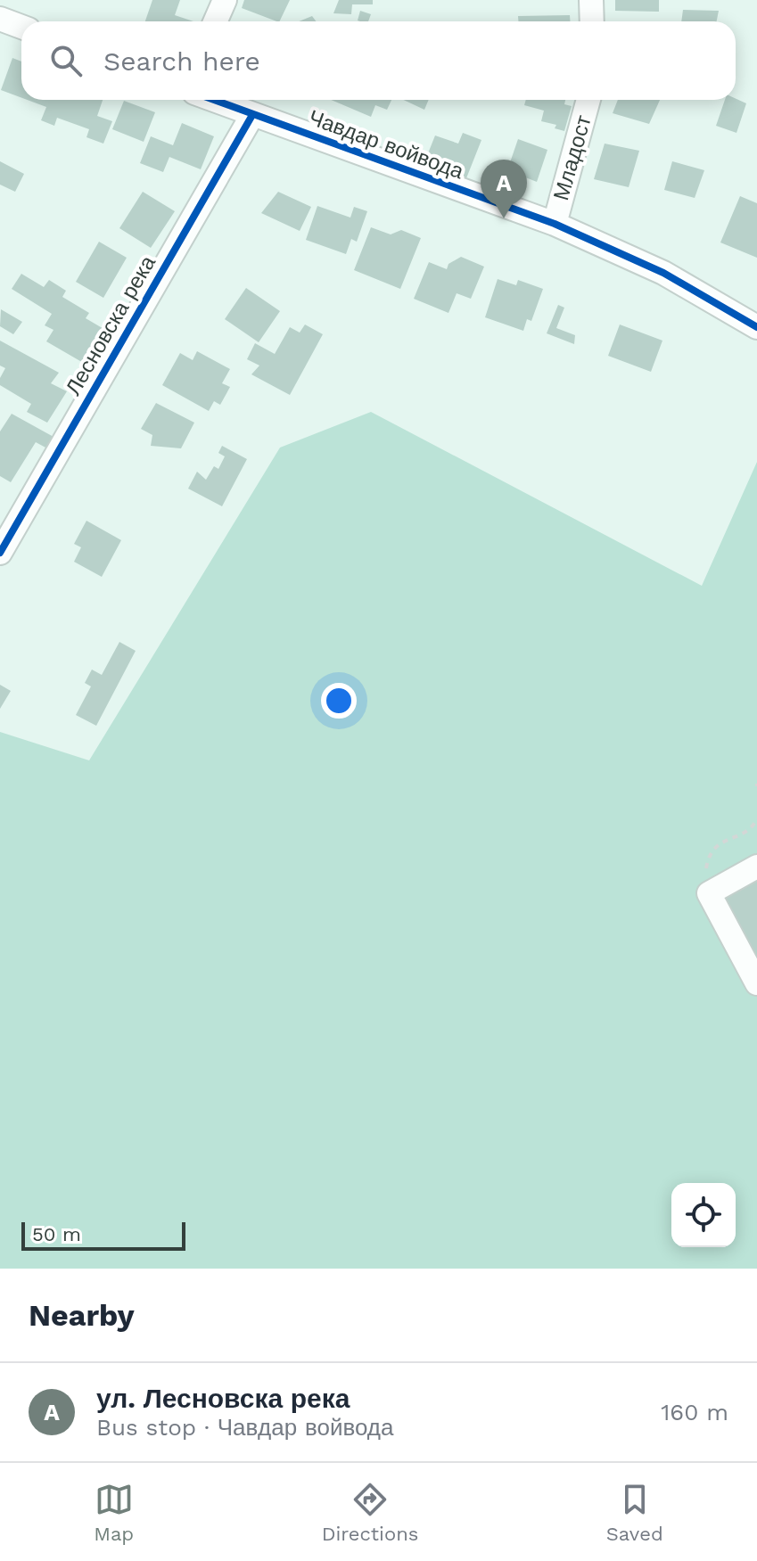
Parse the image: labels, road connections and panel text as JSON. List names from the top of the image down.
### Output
{
  "streets": {
    "street": ["Чавдар войвода", "Младост", "Лесновска река"]
  },
  "crossings": [
    ["Чавдар войвода", "Младост"],
    ["Чавдар войвода", "Лесновска река"]
  ],
  "scale_bar": "50 m",
  "page": {
    "search": "Search here",
    "pins": "A",
    "scale": "50 m",
    "heading": "Nearby",
    "list": [
      {
        "mark": "A",
        "name": "ул. Лесновска река",
        "note": "Bus stop · Чавдар войвода",
        "value": "160 m"
      }
    ],
    "nav": ["Map", "Directions", "Saved"]
  }
}
